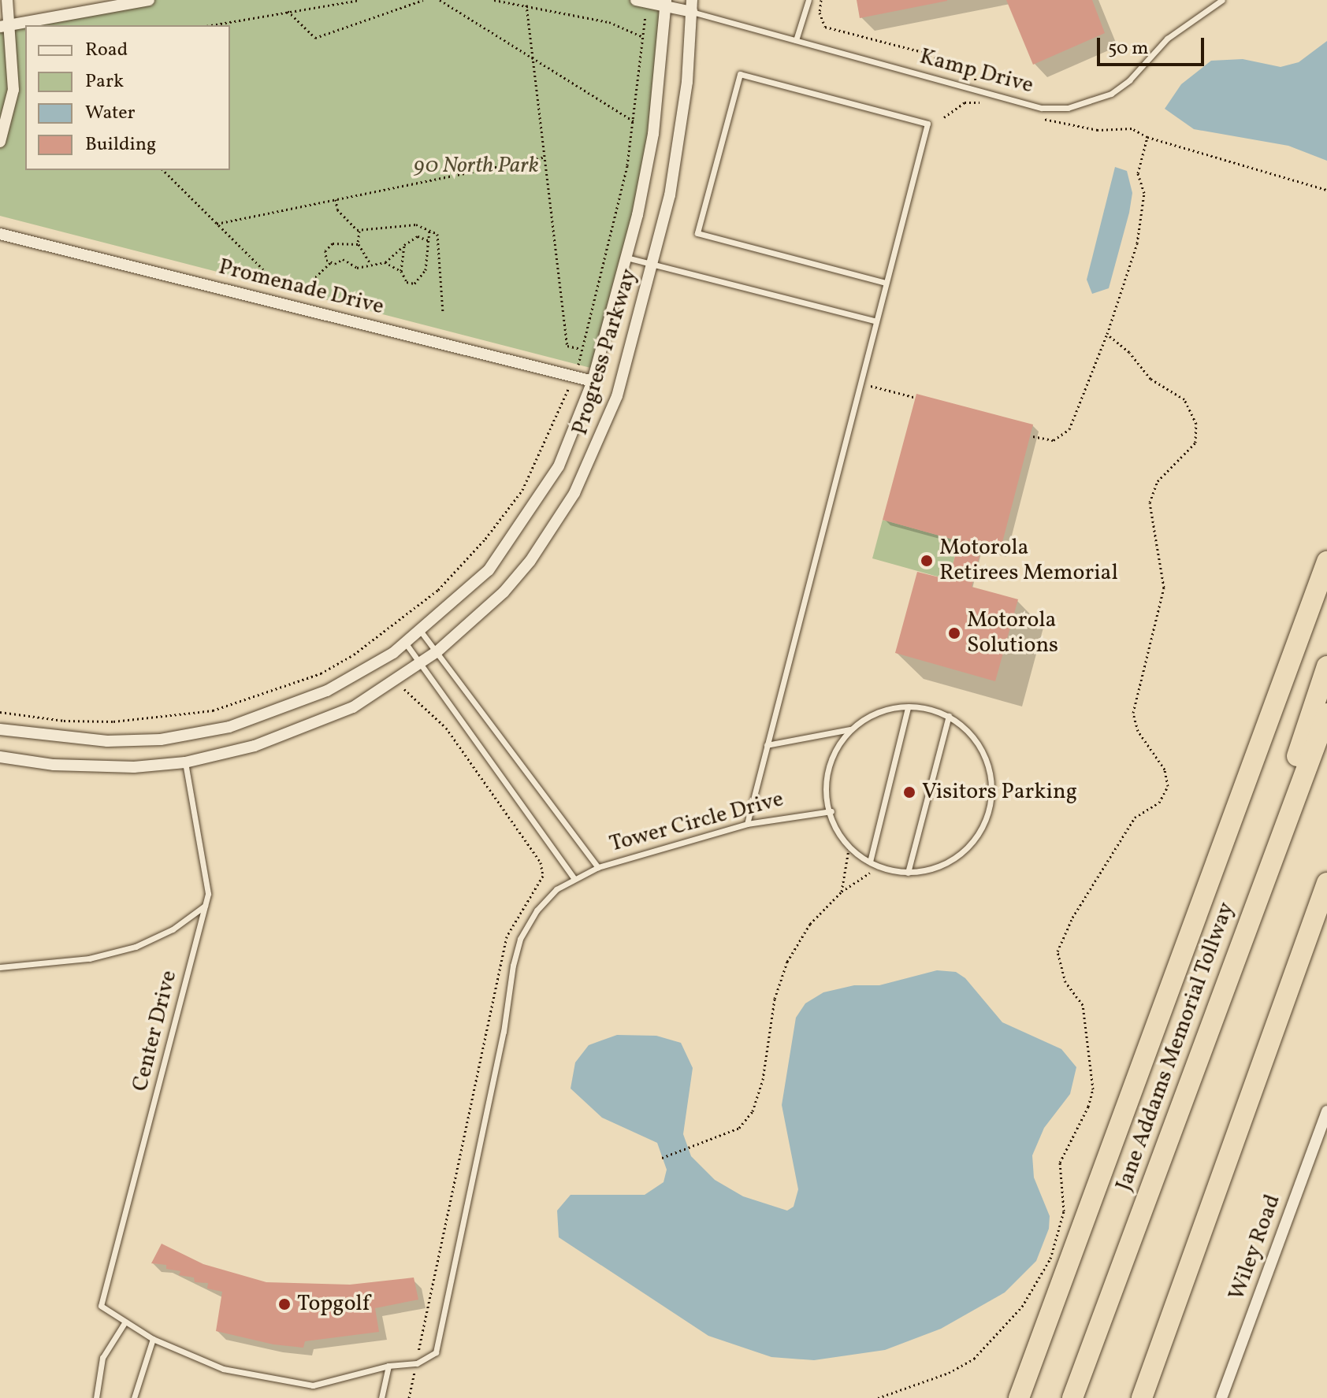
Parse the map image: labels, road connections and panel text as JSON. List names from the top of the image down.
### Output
{
  "streets": {
    "highway": ["Jane Addams Memorial Tollway"],
    "street": ["Promenade Drive", "Progress Parkway", "Wiley Road"],
    "lane": ["Kamp Drive", "Tower Circle Drive", "Center Drive"]
  },
  "crossings": [
    ["Kamp Drive", "Progress Parkway"],
    ["Promenade Drive", "Progress Parkway"],
    ["Progress Parkway", "Center Drive"],
    ["Tower Circle Drive", "Center Drive"]
  ],
  "parks": ["90 North Park"],
  "places": [
    "Motorola Retirees Memorial",
    "Motorola Solutions",
    "Visitors Parking",
    "Topgolf"
  ],
  "legend": [
    "Road",
    "Park",
    "Water",
    "Building"
  ],
  "scale_bar": "50 m"
}
